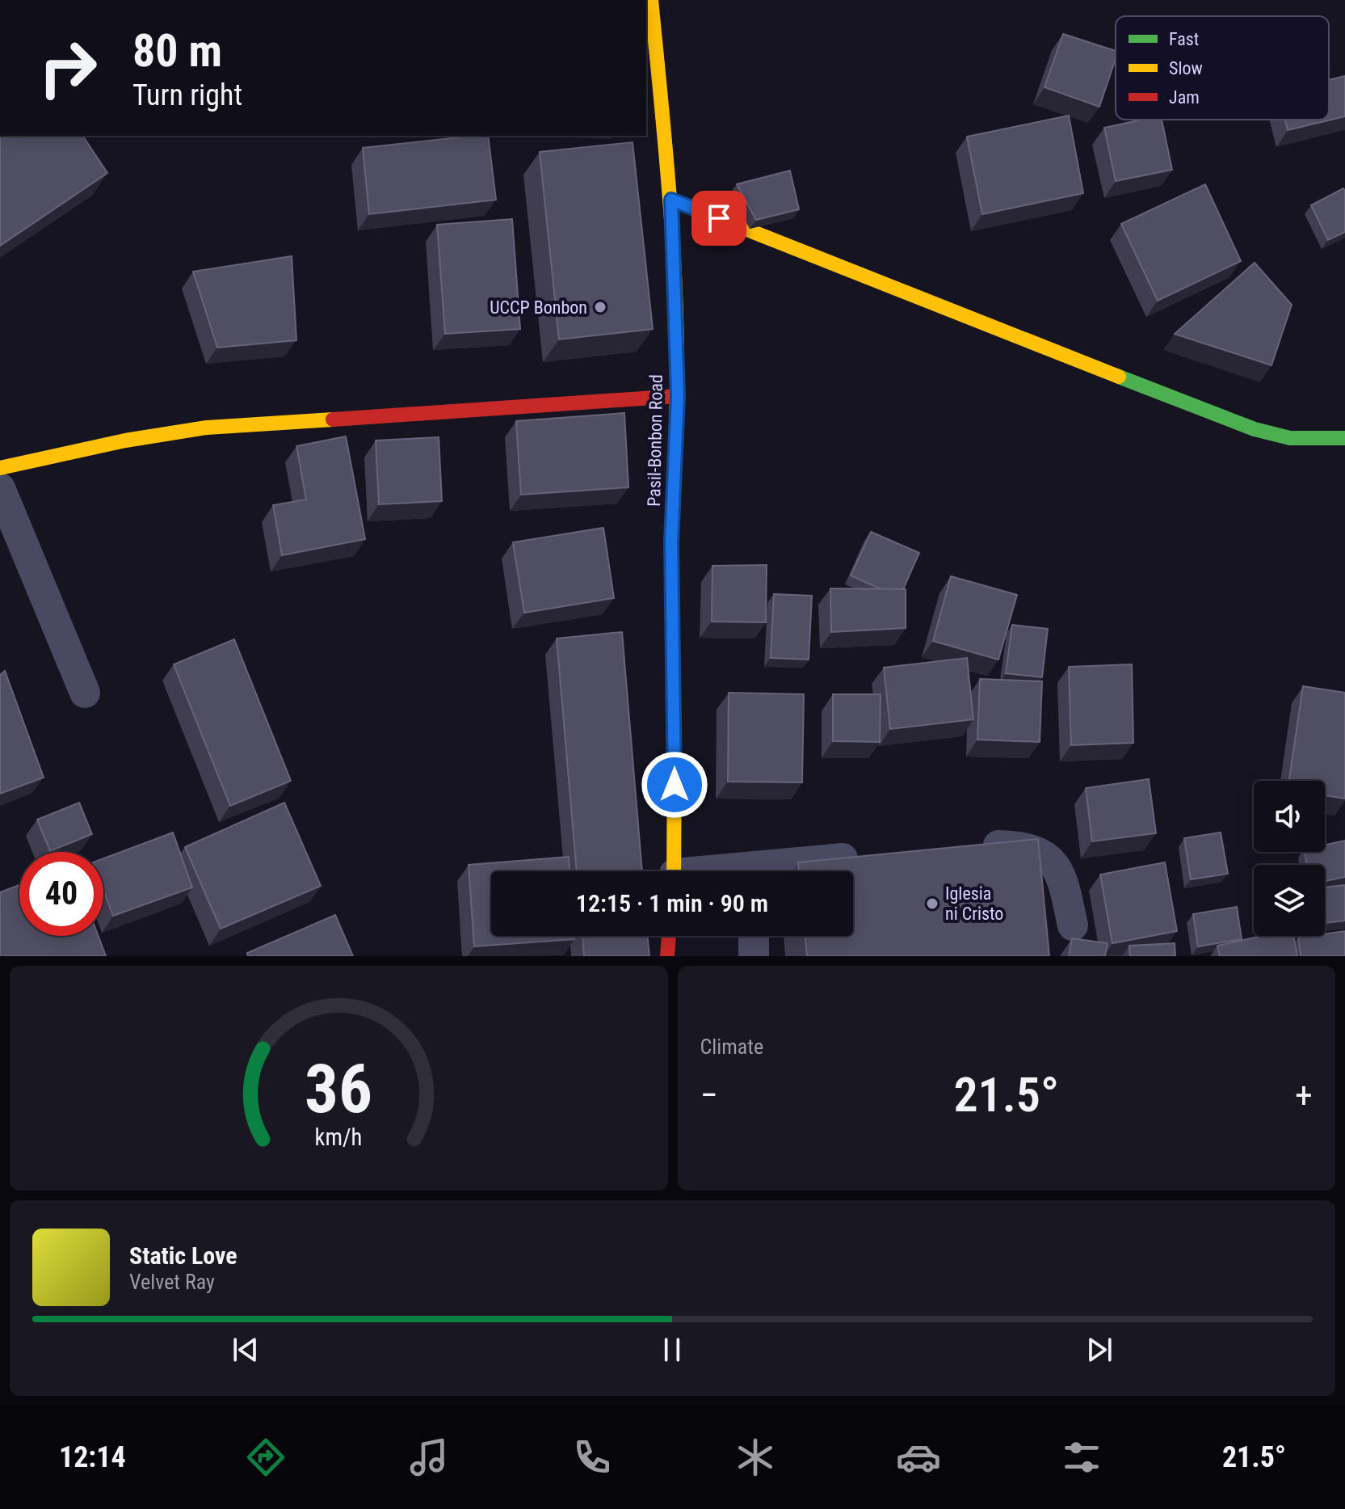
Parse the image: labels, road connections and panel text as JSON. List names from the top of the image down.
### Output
{
  "streets": {
    "street": ["Pasil-Bonbon Road"]
  },
  "places": ["UCCP Bonbon", "Iglesia ni Cristo"],
  "legend": ["Fast", "Slow", "Jam"],
  "page": {
    "turn": ["80 m", "Turn right"],
    "limit": "40",
    "trip": "12:15 · 1 min · 90 m",
    "tile": "Climate",
    "heat": ["−", "21.5°", "+"],
    "song": ["Static Love", "Velvet Ray"],
    "tabs": ["12:14", "21.5°"],
    "gauge": ["36", "km/h"]
  }
}
